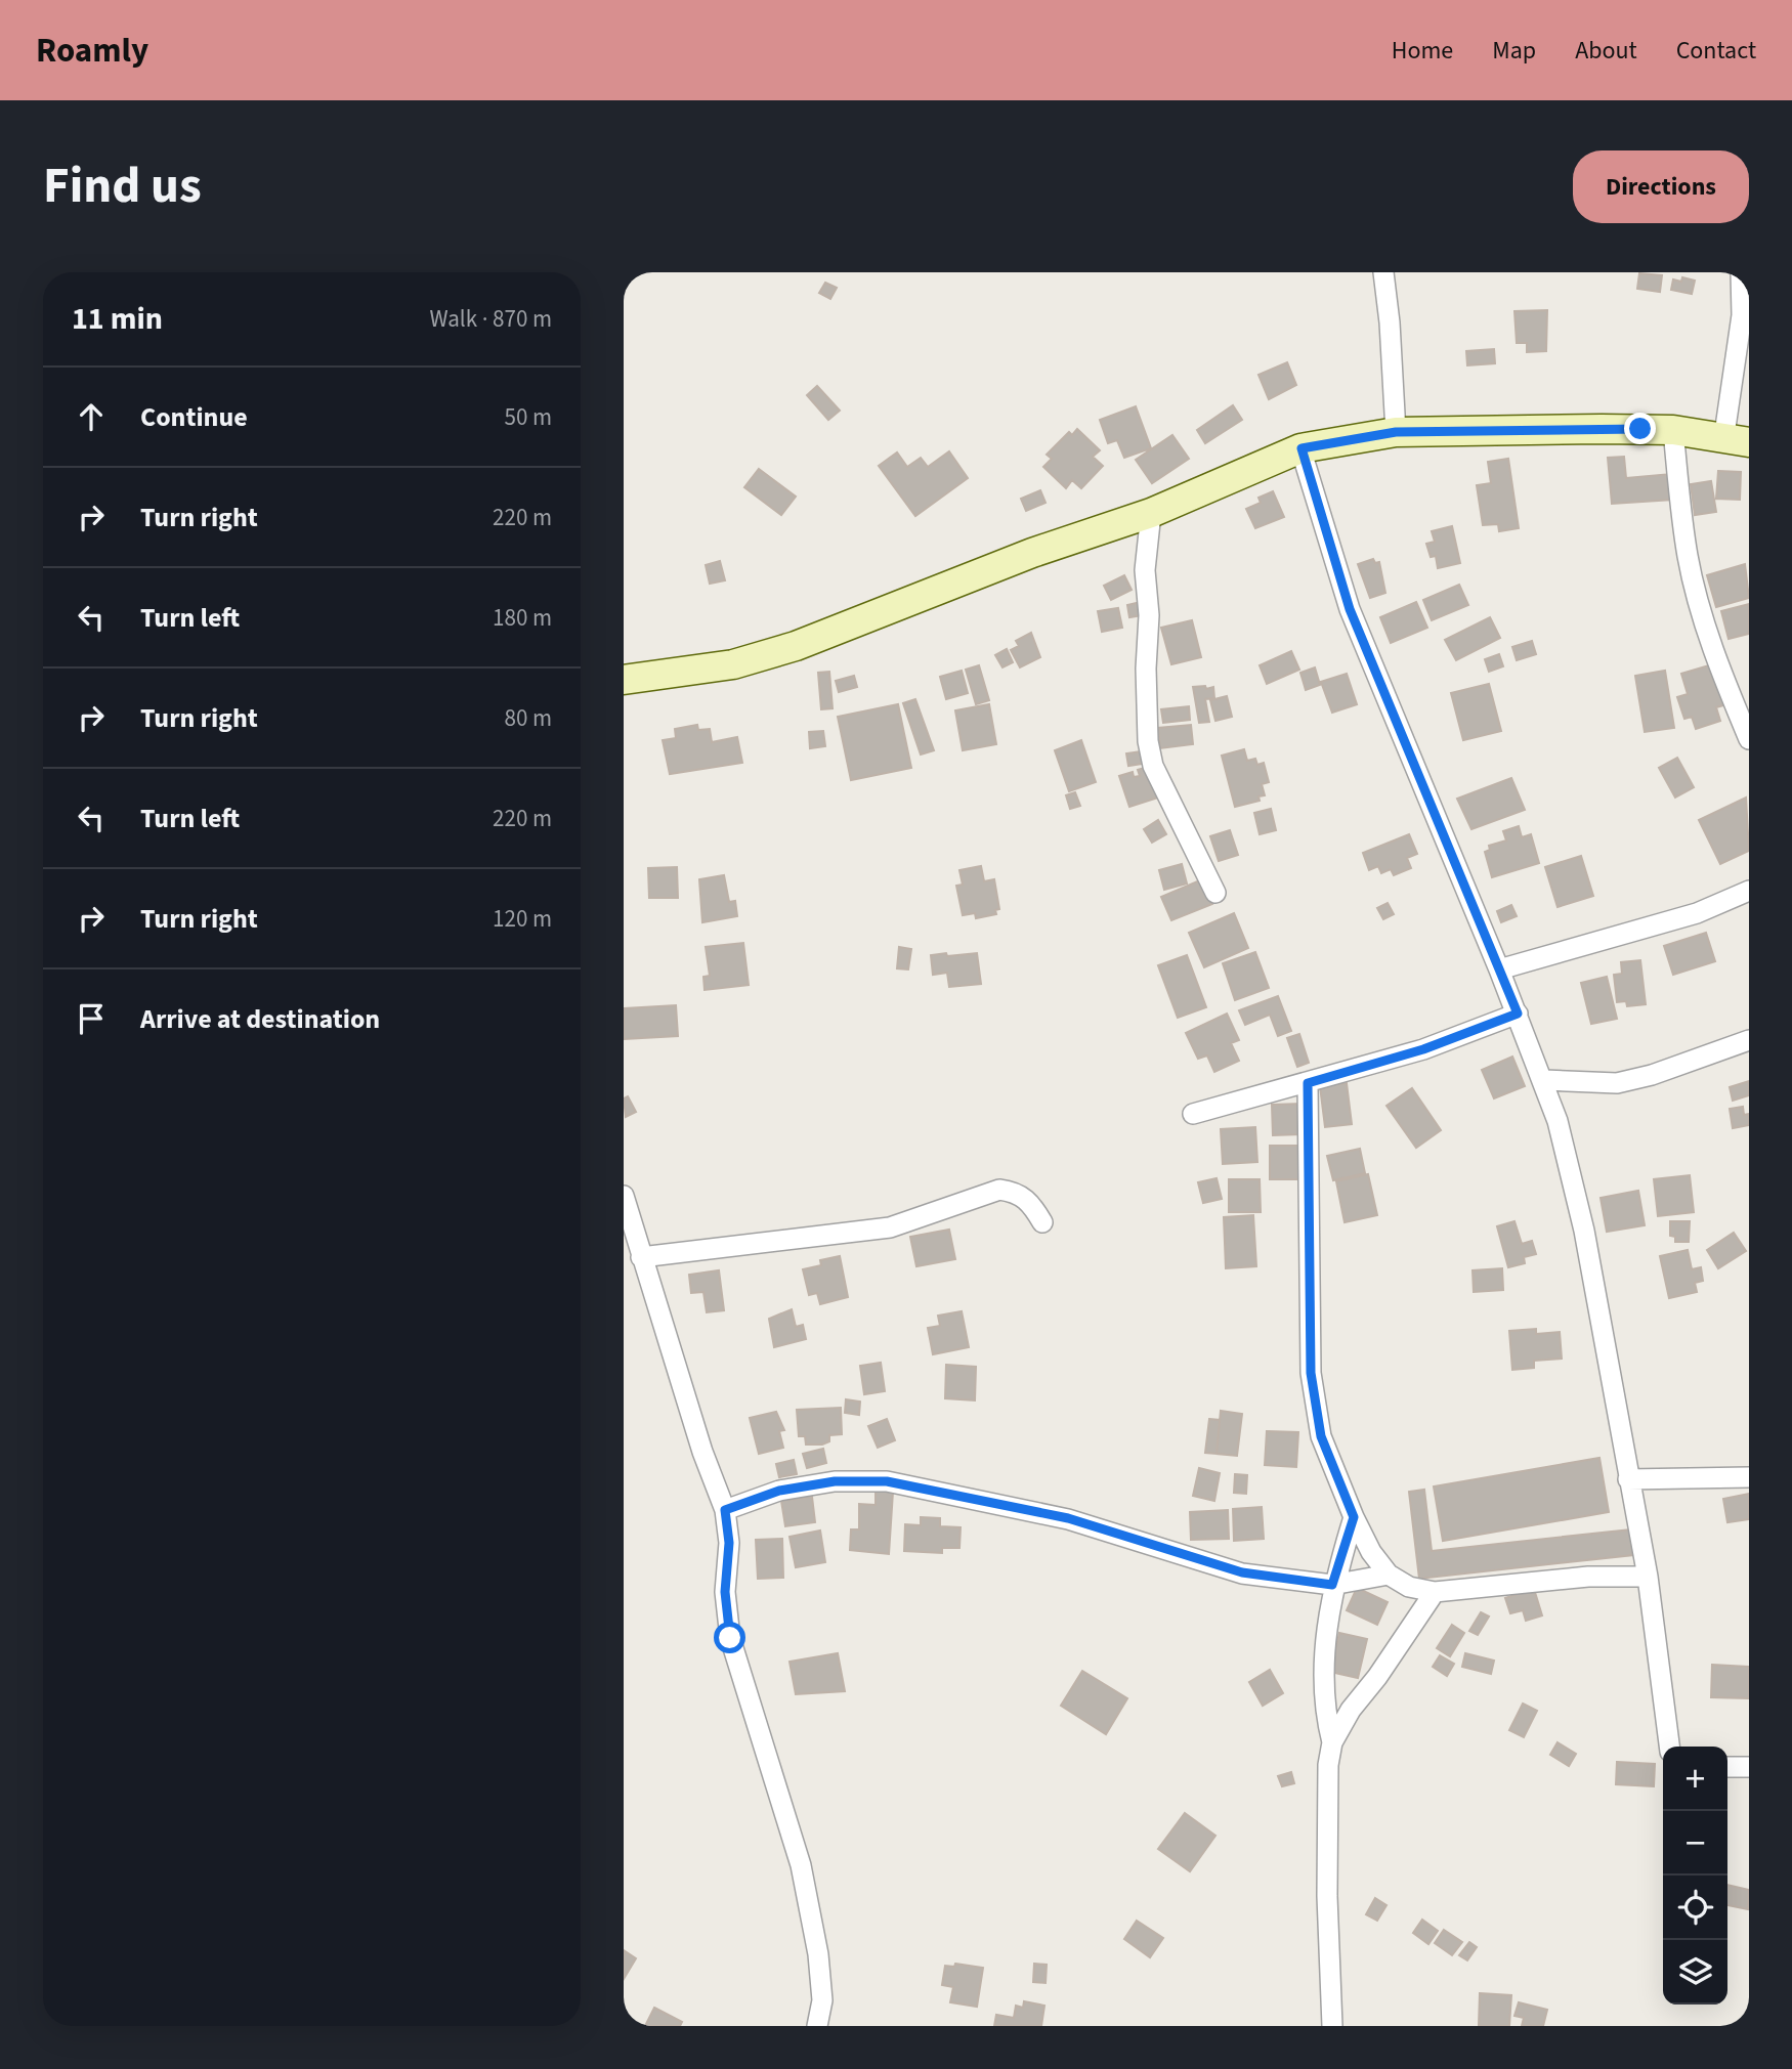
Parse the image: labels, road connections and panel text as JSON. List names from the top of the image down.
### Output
{
  "page": {
    "header": "Roamly",
    "nav": [
      "Home",
      "Map",
      "About",
      "Contact"
    ],
    "title": "Find us",
    "buttons": "Directions",
    "heading": ["11 min", "Walk · 870 m"],
    "list": [
      ["Continue", "50 m"],
      ["Turn right", "220 m"],
      ["Turn left", "180 m"],
      ["Turn right", "80 m"],
      ["Turn left", "220 m"],
      ["Turn right", "120 m"],
      "Arrive at destination"
    ],
    "map_buttons": ["+", "−"]
  }
}
